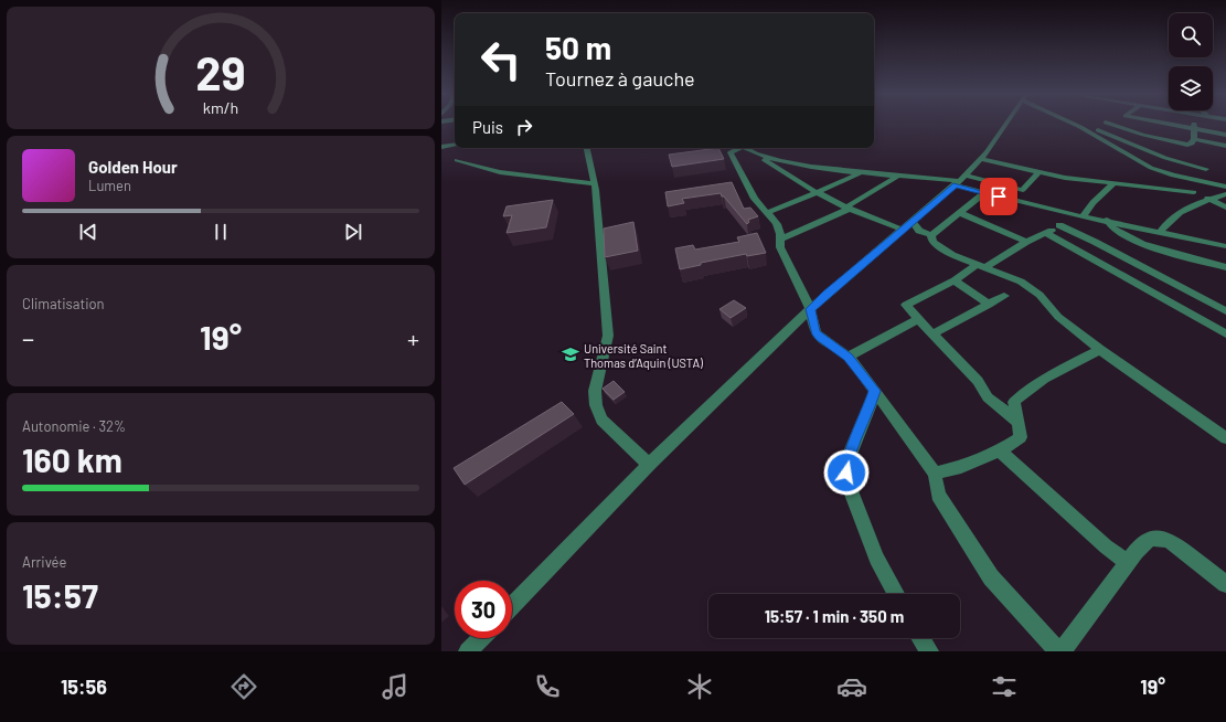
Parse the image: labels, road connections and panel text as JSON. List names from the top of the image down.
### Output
{
  "places": {
    "school or university": ["Université Saint Thomas d’Aquin (USTA)"]
  },
  "page": {
    "turn": ["50 m", "Tournez à gauche"],
    "then": "Puis",
    "song": ["Golden Hour", "Lumen"],
    "tile": [
      "Climatisation",
      ["Autonomie · 32%", "160 km"],
      ["Arrivée", "15:57"]
    ],
    "heat": ["−", "19°", "+"],
    "limit": "30",
    "trip": "15:57 · 1 min · 350 m",
    "tabs": ["15:56", "19°"],
    "gauge": ["29", "km/h"]
  }
}
